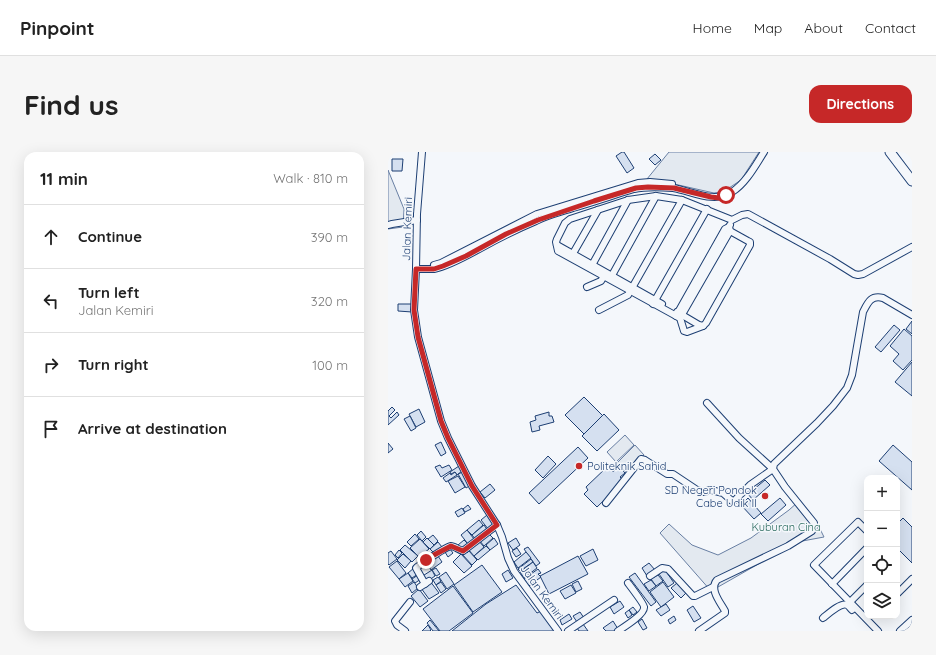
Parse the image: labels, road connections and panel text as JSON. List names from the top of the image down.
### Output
{
  "streets": {
    "street": ["Jalan Kemiri"]
  },
  "parks": ["Kuburan Cina"],
  "places": ["Politeknik Sahid", "SD Negeri Pondok Cabe Udik II"],
  "page": {
    "header": "Pinpoint",
    "nav": [
      "Home",
      "Map",
      "About",
      "Contact"
    ],
    "buttons": "Directions",
    "title": "Find us",
    "heading": ["11 min", "Walk · 810 m"],
    "list": [
      ["Continue", "390 m"],
      ["Turn left", "Jalan Kemiri", "320 m"],
      ["Turn right", "100 m"],
      "Arrive at destination"
    ],
    "map_buttons": ["+", "−"]
  }
}
